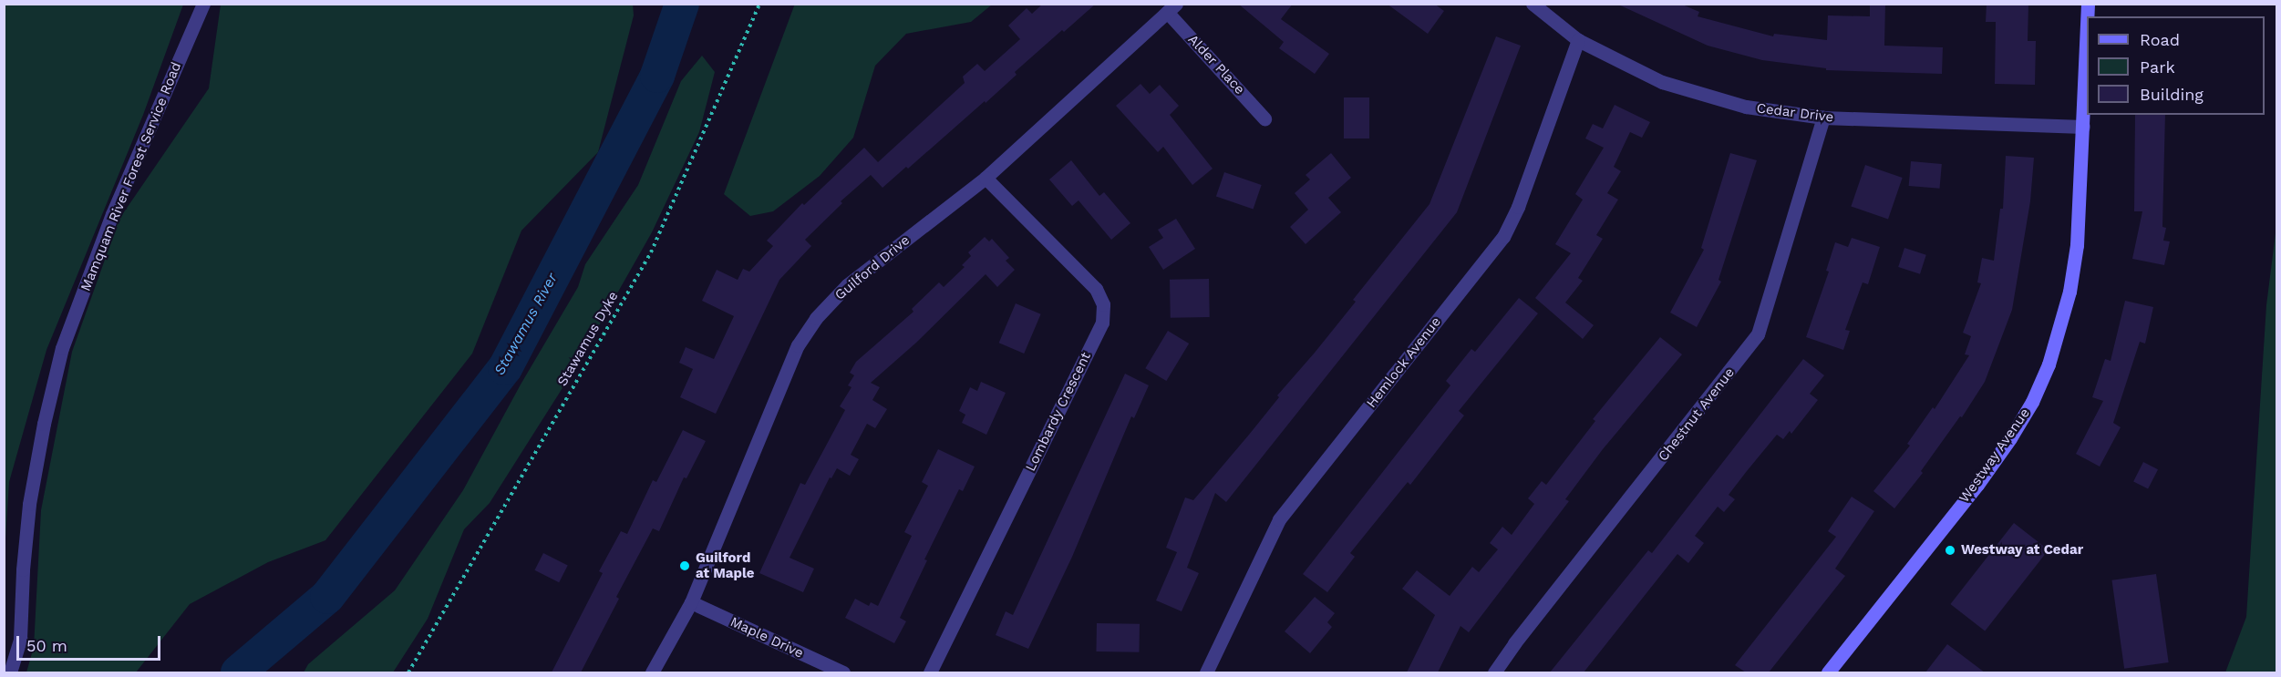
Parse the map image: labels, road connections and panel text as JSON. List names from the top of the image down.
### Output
{
  "streets": {
    "street": [
      "Alder Place",
      "Cedar Drive",
      "Mamquam River Forest Service Road",
      "Guilford Drive",
      "Hemlock Avenue",
      "Lombardy Crescent",
      "Chestnut Avenue",
      "Westway Avenue",
      "Maple Drive"
    ],
    "path": ["Stawamus Dyke"]
  },
  "crossings": [
    ["Alder Place", "Guilford Drive"],
    ["Cedar Drive", "Hemlock Avenue"],
    ["Cedar Drive", "Chestnut Avenue"],
    ["Cedar Drive", "Westway Avenue"],
    ["Guilford Drive", "Lombardy Crescent"],
    ["Guilford Drive", "Maple Drive"]
  ],
  "water": ["Stawamus River"],
  "places": ["Westway at Cedar", "Guilford at Maple"],
  "legend": ["Road", "Park", "Building"],
  "scale_bar": "50 m"
}
